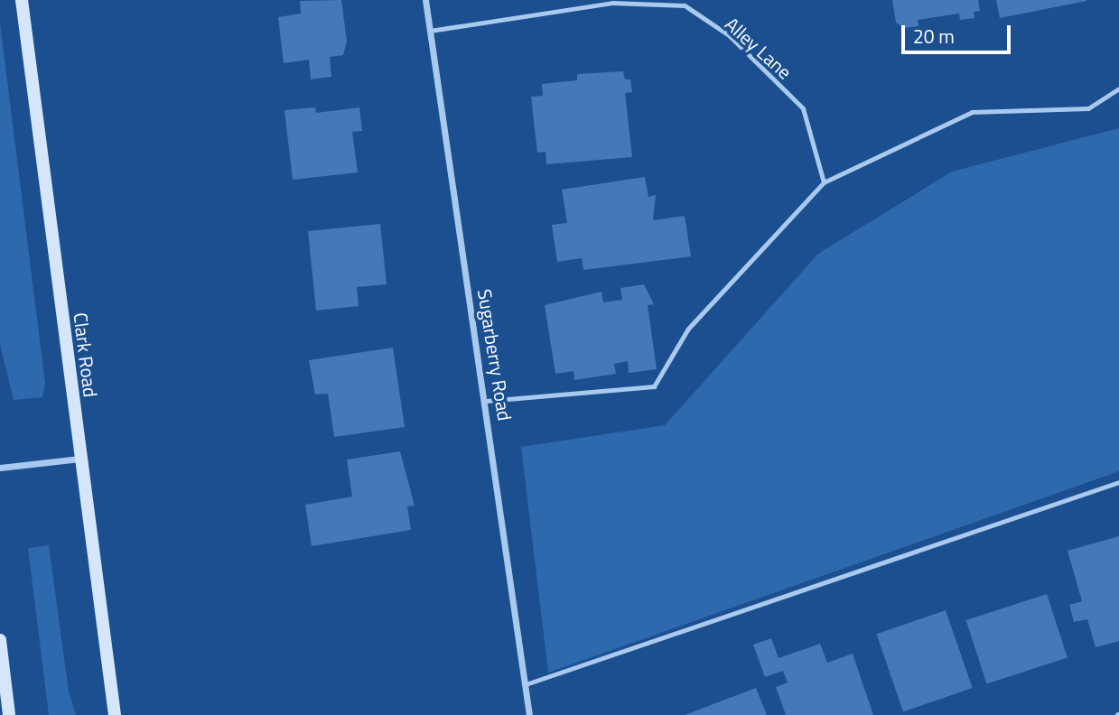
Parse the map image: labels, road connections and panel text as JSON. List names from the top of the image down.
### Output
{
  "streets": {
    "main road": ["Clark Road"],
    "street": ["Sugarberry Road"],
    "lane": ["Alley Lane"]
  },
  "crossings": [
    ["Alley Lane", "Sugarberry Road"]
  ],
  "scale_bar": "20 m"
}
